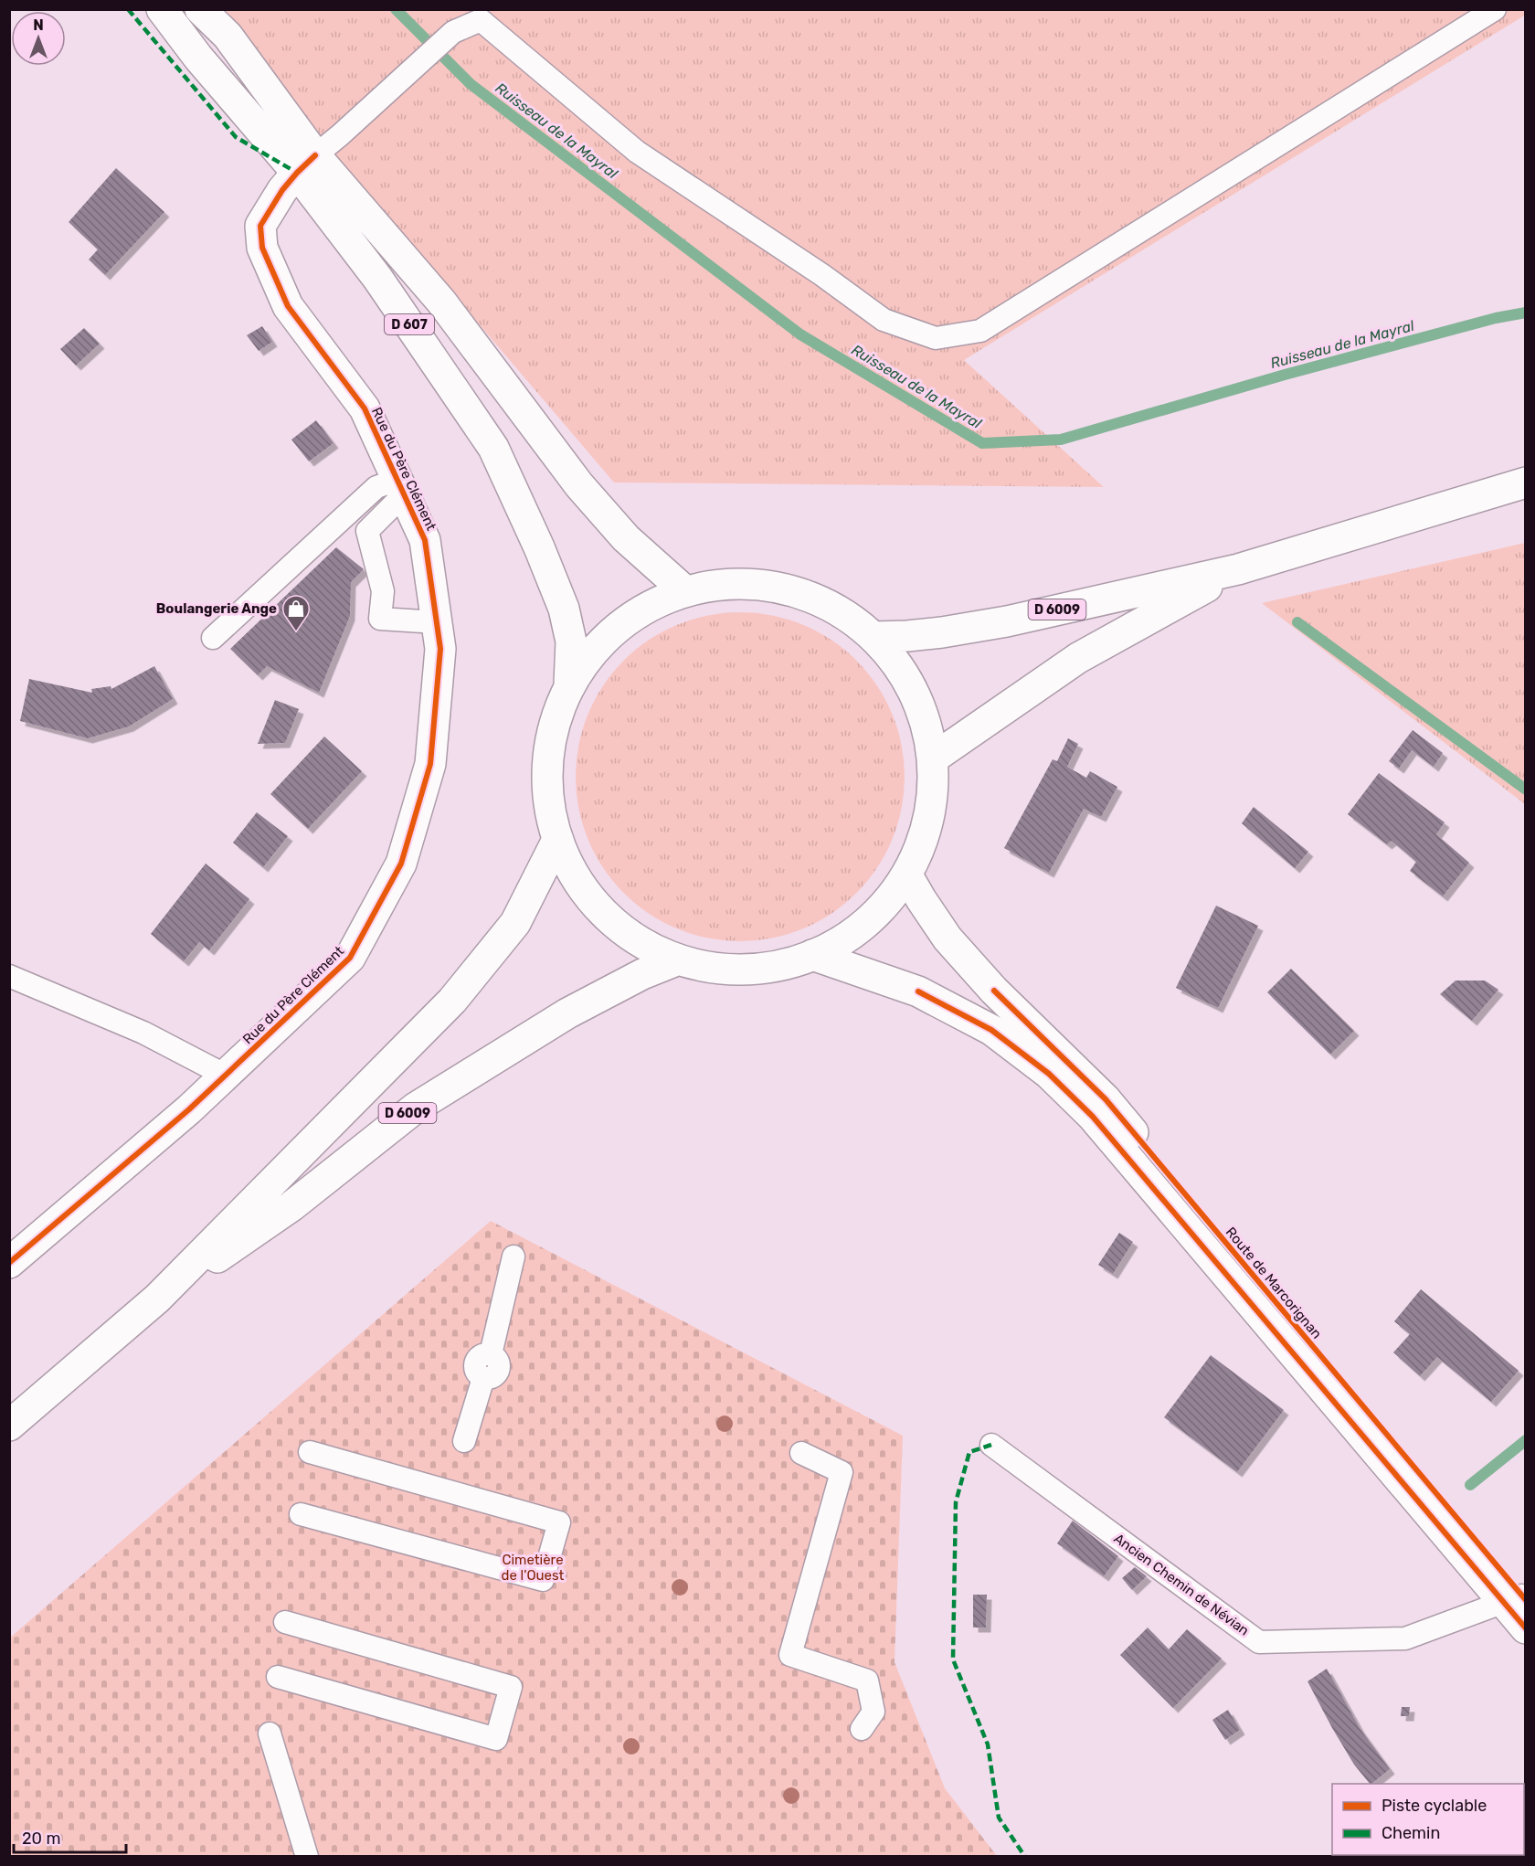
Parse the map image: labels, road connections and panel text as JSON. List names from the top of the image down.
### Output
{
  "streets": {
    "main road": [
      "D 607",
      "Rue du Père Clément",
      "D 6009",
      "Route de Marcorignan"
    ],
    "lane": ["Ancien Chemin de Névian"]
  },
  "crossings": [
    ["D 607", "Rue du Père Clément"],
    ["Route de Marcorignan", "Ancien Chemin de Névian"]
  ],
  "water": ["Ruisseau de la Mayral"],
  "parks": ["Cimetière de l'Ouest"],
  "places": {
    "shop": ["Boulangerie Ange"]
  },
  "legend": ["Piste cyclable", "Chemin"],
  "scale_bar": "20 m",
  "north": "top"
}
